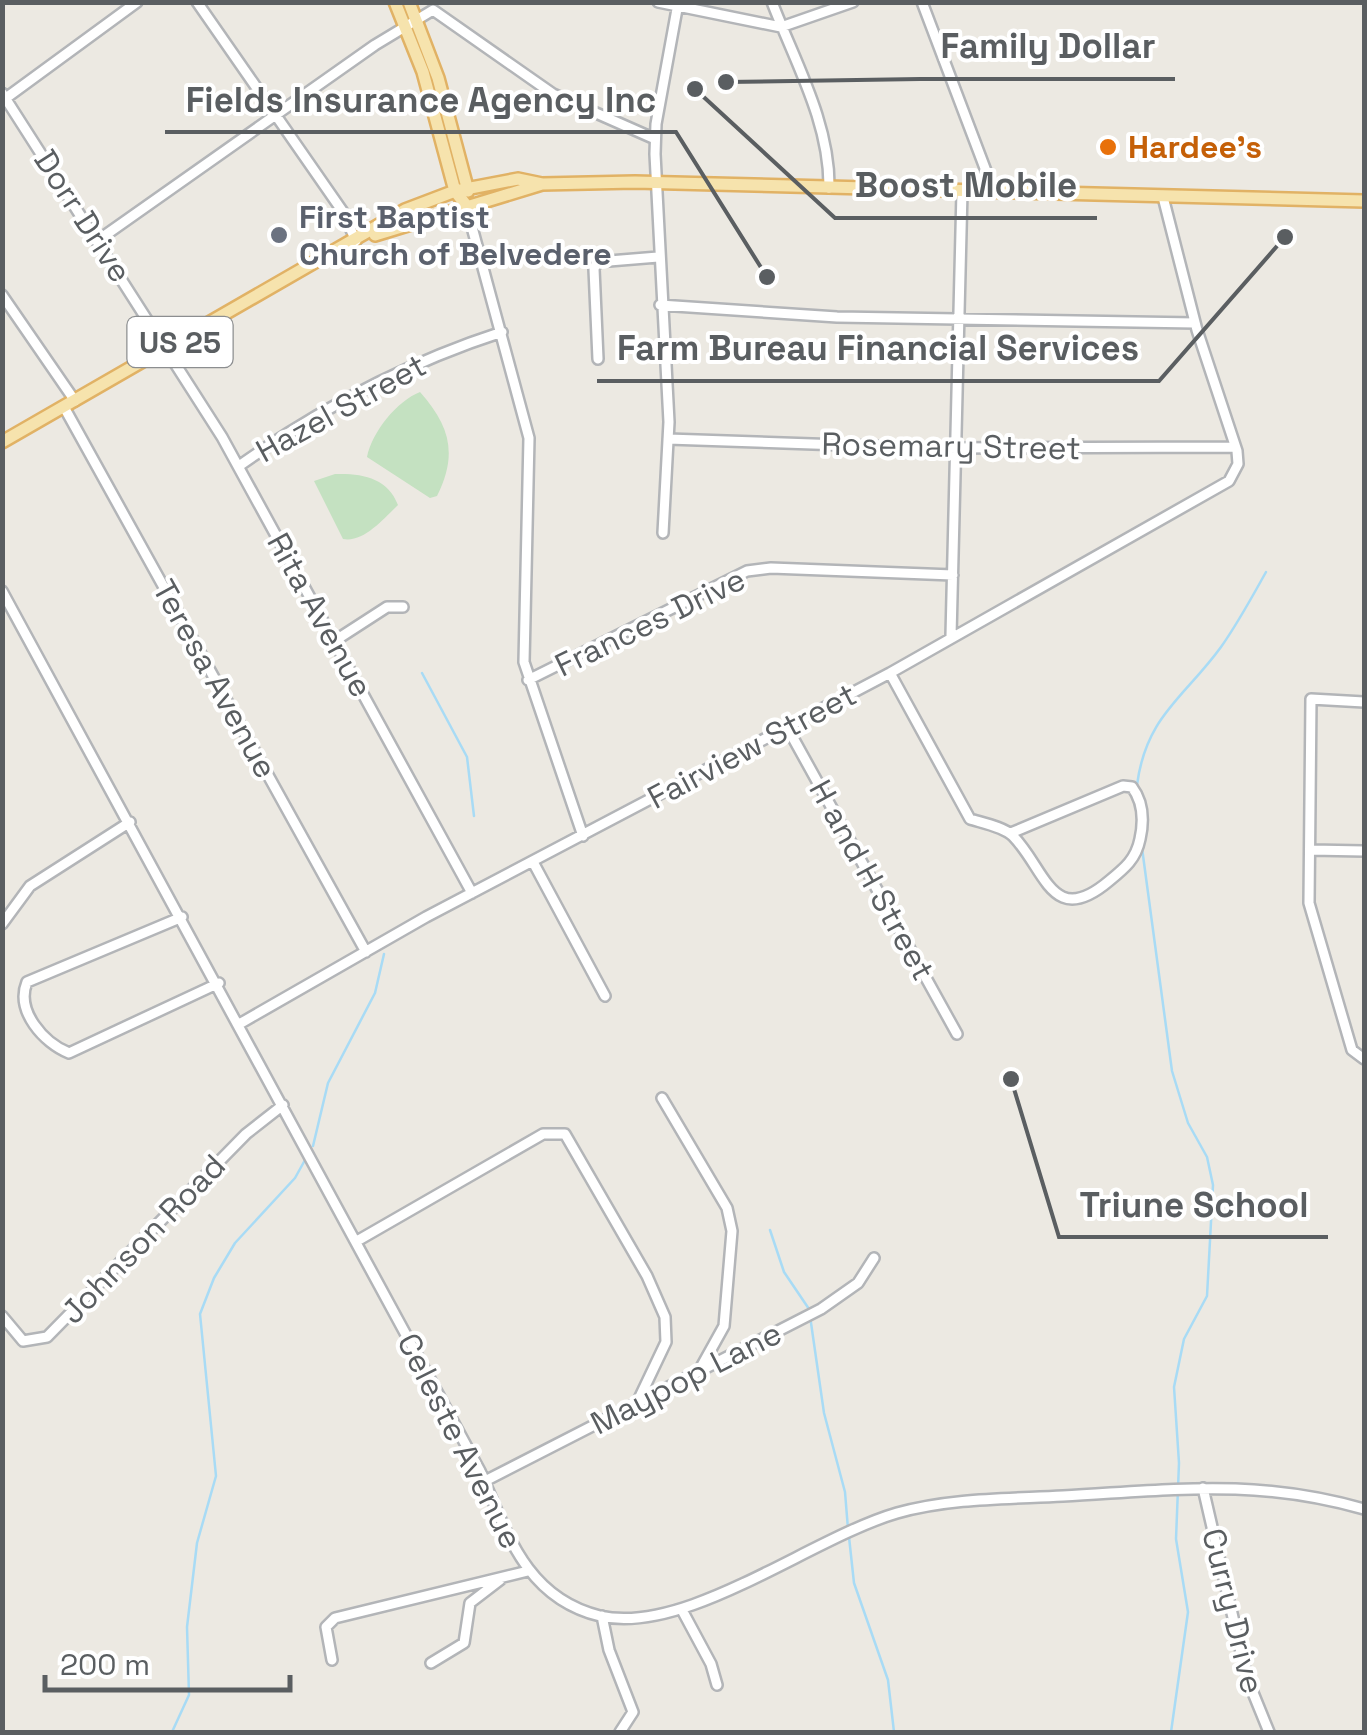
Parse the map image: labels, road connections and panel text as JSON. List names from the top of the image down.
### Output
{
  "streets": {
    "main road": ["US 25"],
    "street": [
      "Dorr Drive",
      "Hazel Street",
      "Rosemary Street",
      "Rita Avenue",
      "Frances Drive",
      "Teresa Avenue",
      "Fairview Street",
      "H and H Street",
      "Johnson Road",
      "Maypop Lane",
      "Celeste Avenue",
      "Curry Drive"
    ]
  },
  "crossings": [
    ["Dorr Drive", "US 25"],
    ["Dorr Drive", "Rita Avenue"],
    ["US 25", "Rita Avenue"],
    ["US 25", "Teresa Avenue"],
    ["Hazel Street", "Rita Avenue"],
    ["Rosemary Street", "Fairview Street"],
    ["Rita Avenue", "Fairview Street"],
    ["Teresa Avenue", "Fairview Street"],
    ["Fairview Street", "H and H Street"],
    ["Fairview Street", "Celeste Avenue"],
    ["Johnson Road", "Celeste Avenue"],
    ["Maypop Lane", "Celeste Avenue"],
    ["Celeste Avenue", "Curry Drive"]
  ],
  "places": [
    "Family Dollar",
    "Boost Mobile",
    "Hardee's",
    "First Baptist Church of Belvedere",
    "Farm Bureau Financial Services",
    "Fields Insurance Agency Inc",
    "Triune School"
  ],
  "scale_bar": "200 m"
}
